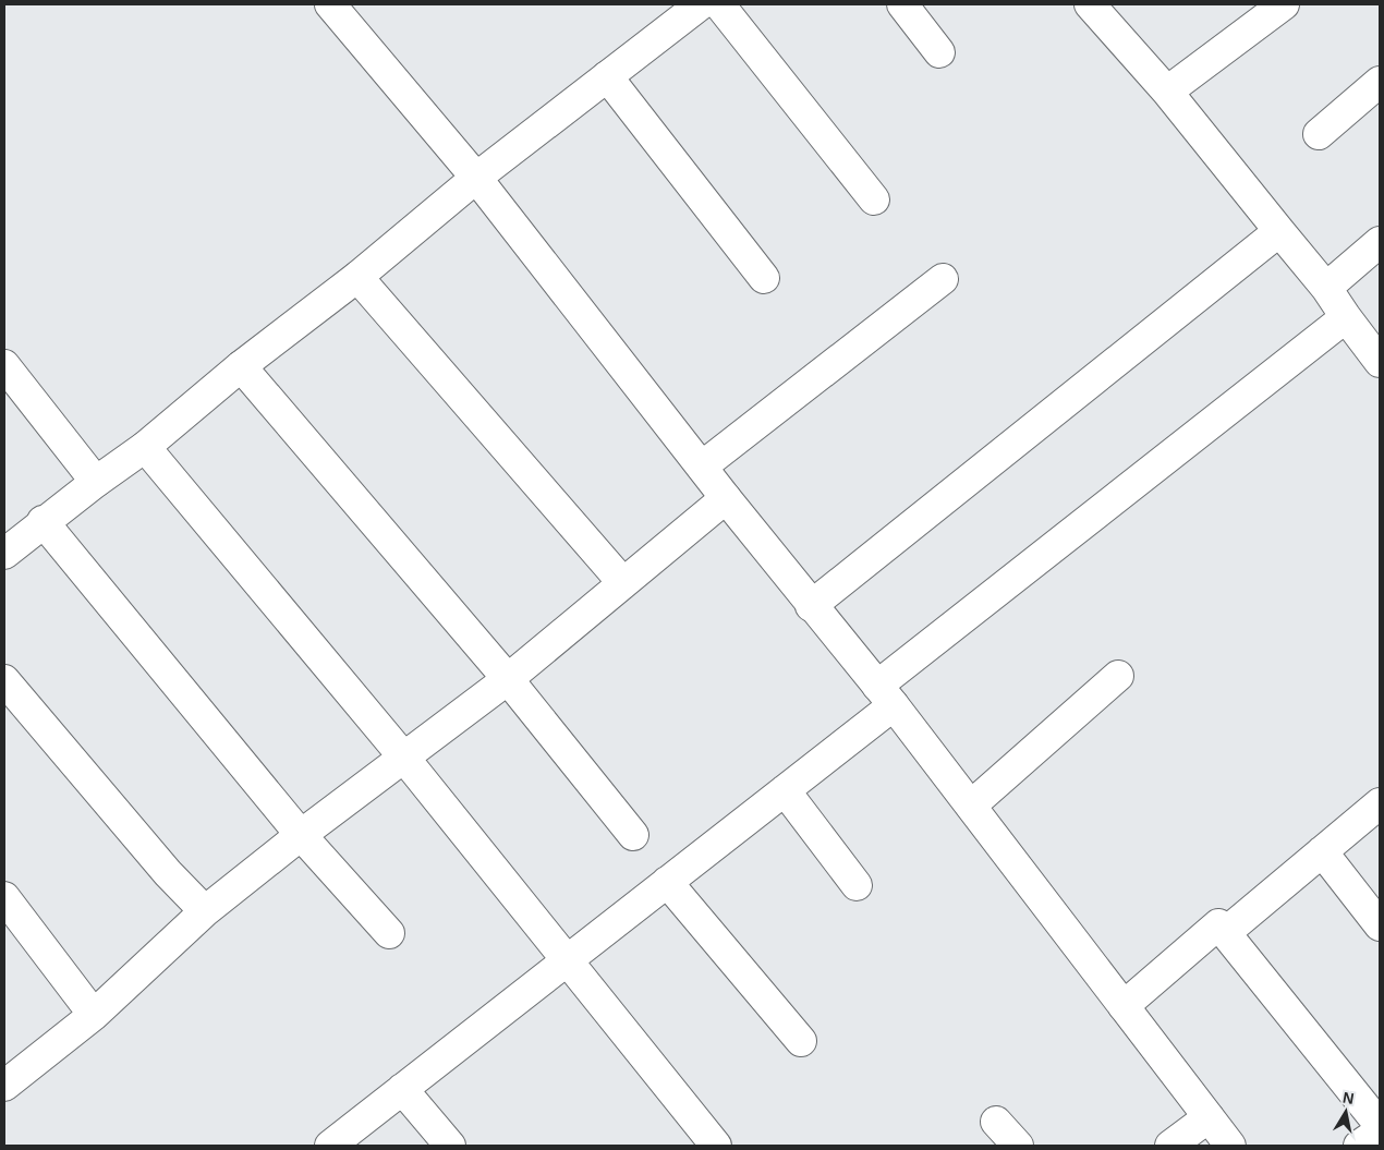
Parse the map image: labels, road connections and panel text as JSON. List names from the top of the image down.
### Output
{
  "north": "top"
}
